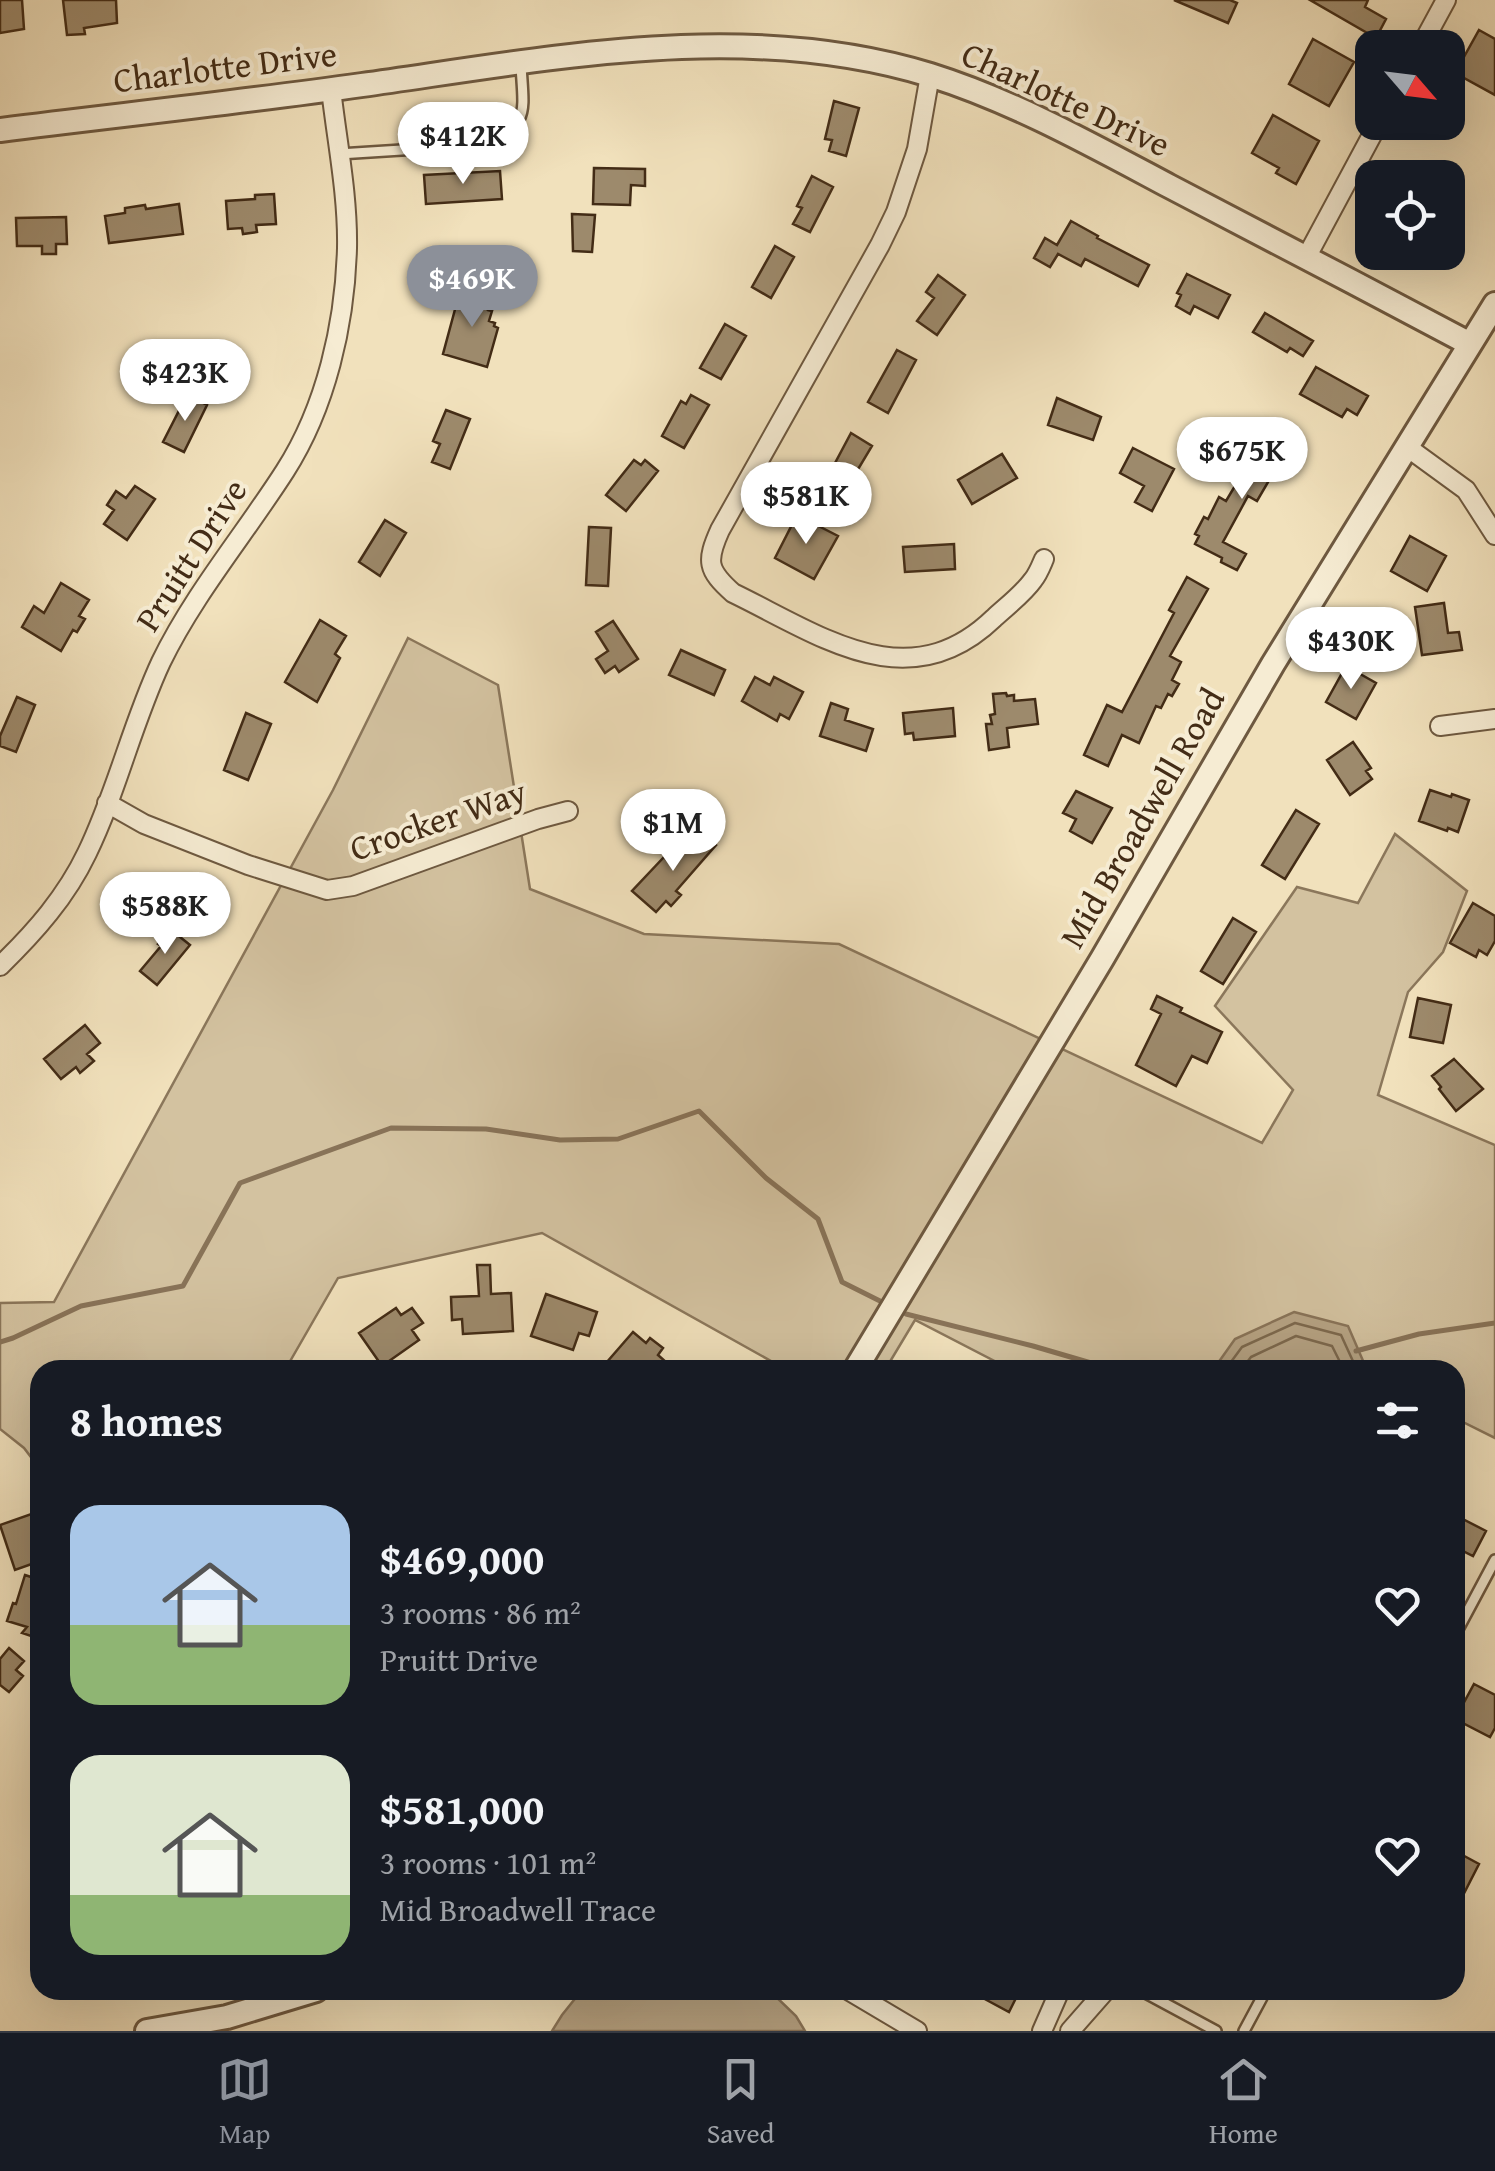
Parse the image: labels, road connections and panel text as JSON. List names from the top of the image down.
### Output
{
  "streets": {
    "street": [
      "Charlotte Drive",
      "Pruitt Drive",
      "Mid Broadwell Road",
      "Crocker Way"
    ]
  },
  "crossings": [
    ["Charlotte Drive", "Pruitt Drive"],
    ["Charlotte Drive", "Mid Broadwell Road"],
    ["Pruitt Drive", "Crocker Way"]
  ],
  "north": "bottom right",
  "page": {
    "price": [
      "$412K",
      "$469K",
      "$423K",
      "$675K",
      "$581K",
      "$430K",
      "$1M",
      "$588K"
    ],
    "heading": "8 homes",
    "list": [
      {
        "name": "$469,000",
        "note": "3 rooms · 86 m² · Pruitt Drive"
      },
      {
        "name": "$581,000",
        "note": "3 rooms · 101 m² · Mid Broadwell Trace"
      }
    ],
    "tabs": ["Map", "Saved", "Home"]
  }
}
